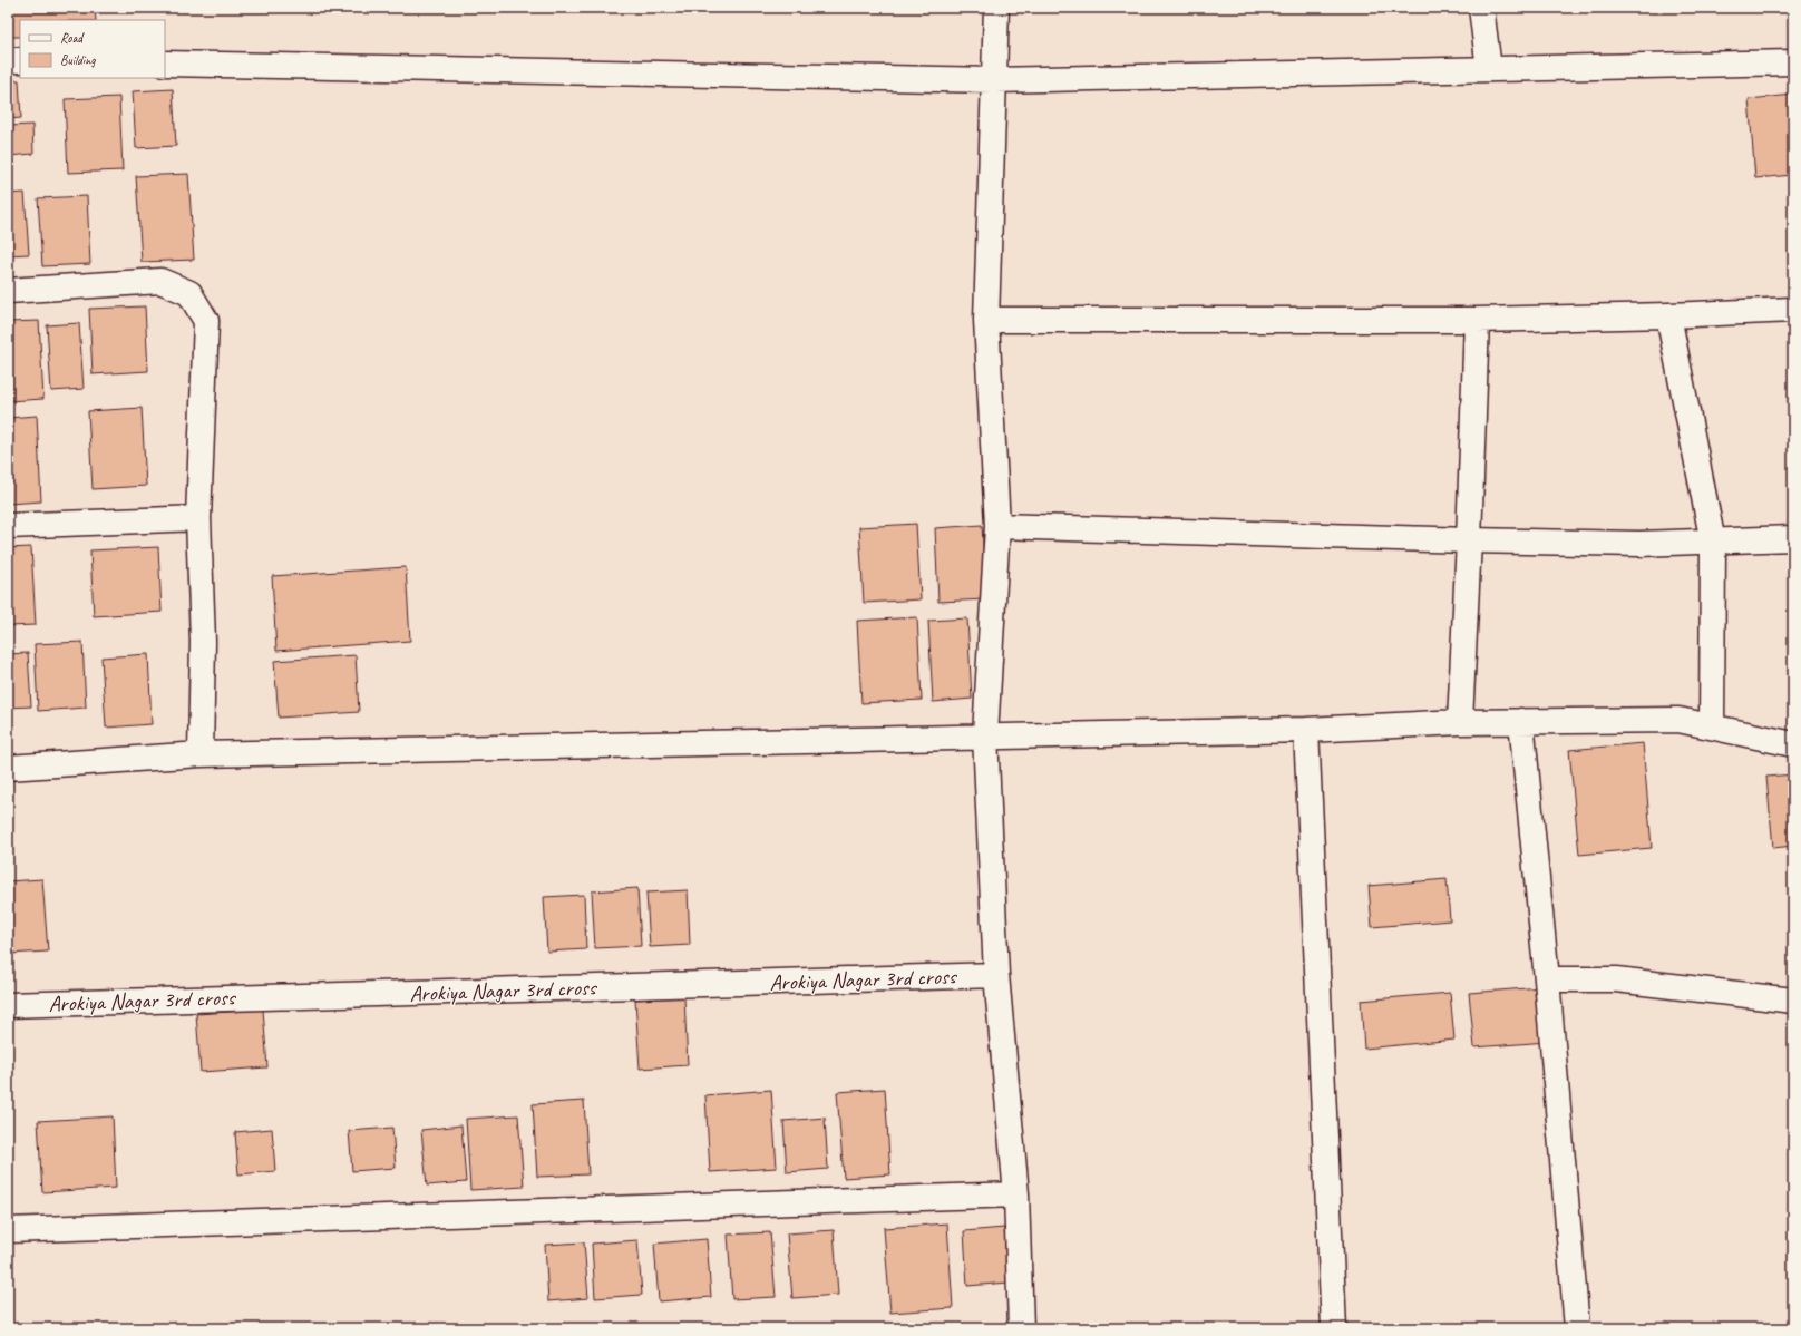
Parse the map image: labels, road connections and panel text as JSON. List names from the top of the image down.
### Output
{
  "streets": {
    "street": ["Arokiya Nagar 3rd cross"]
  },
  "legend": ["Road", "Building"]
}
